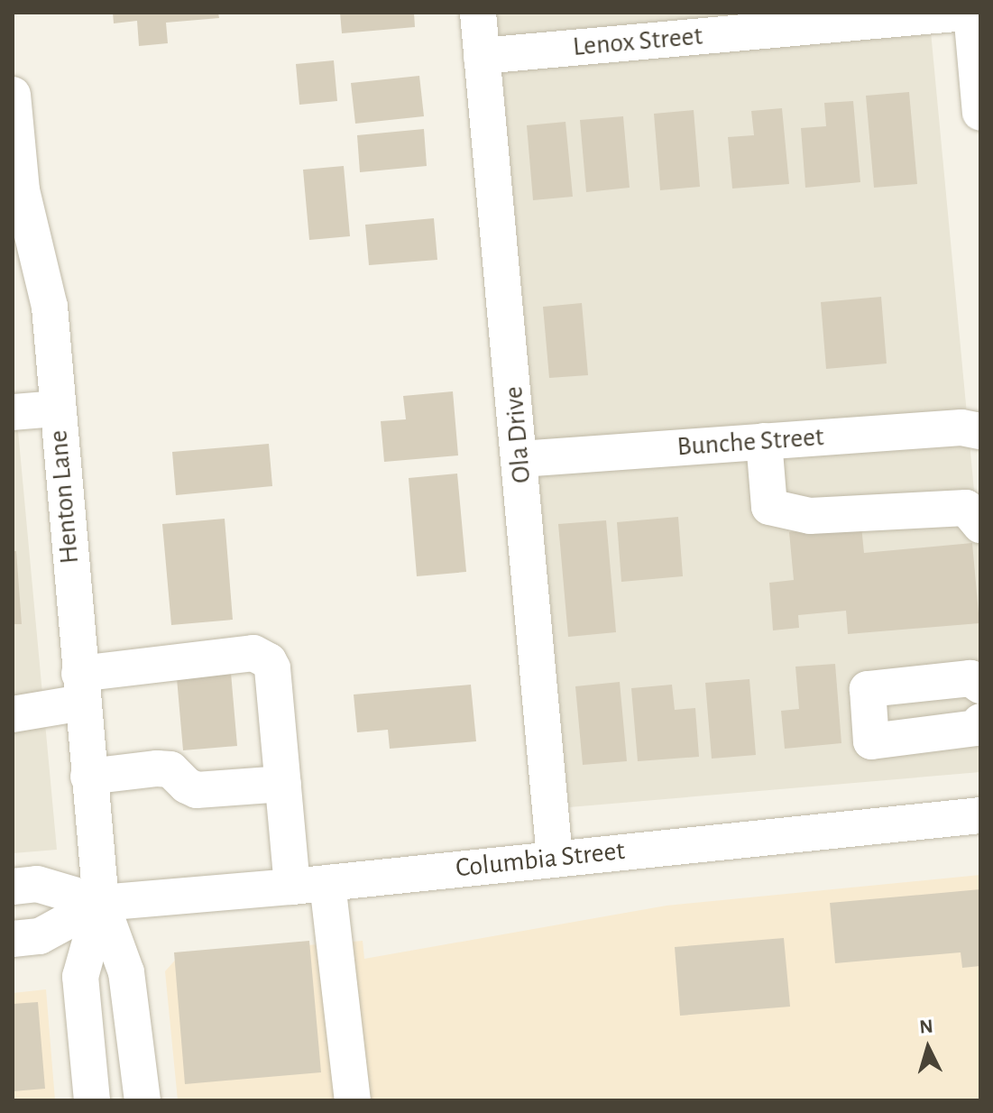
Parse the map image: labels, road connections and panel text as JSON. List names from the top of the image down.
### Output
{
  "streets": {
    "street": [
      "Lenox Street",
      "Ola Drive",
      "Bunche Street",
      "Henton Lane",
      "Columbia Street"
    ]
  },
  "crossings": [
    ["Lenox Street", "Ola Drive"],
    ["Ola Drive", "Bunche Street"],
    ["Ola Drive", "Columbia Street"],
    ["Henton Lane", "Columbia Street"]
  ],
  "north": "top"
}
